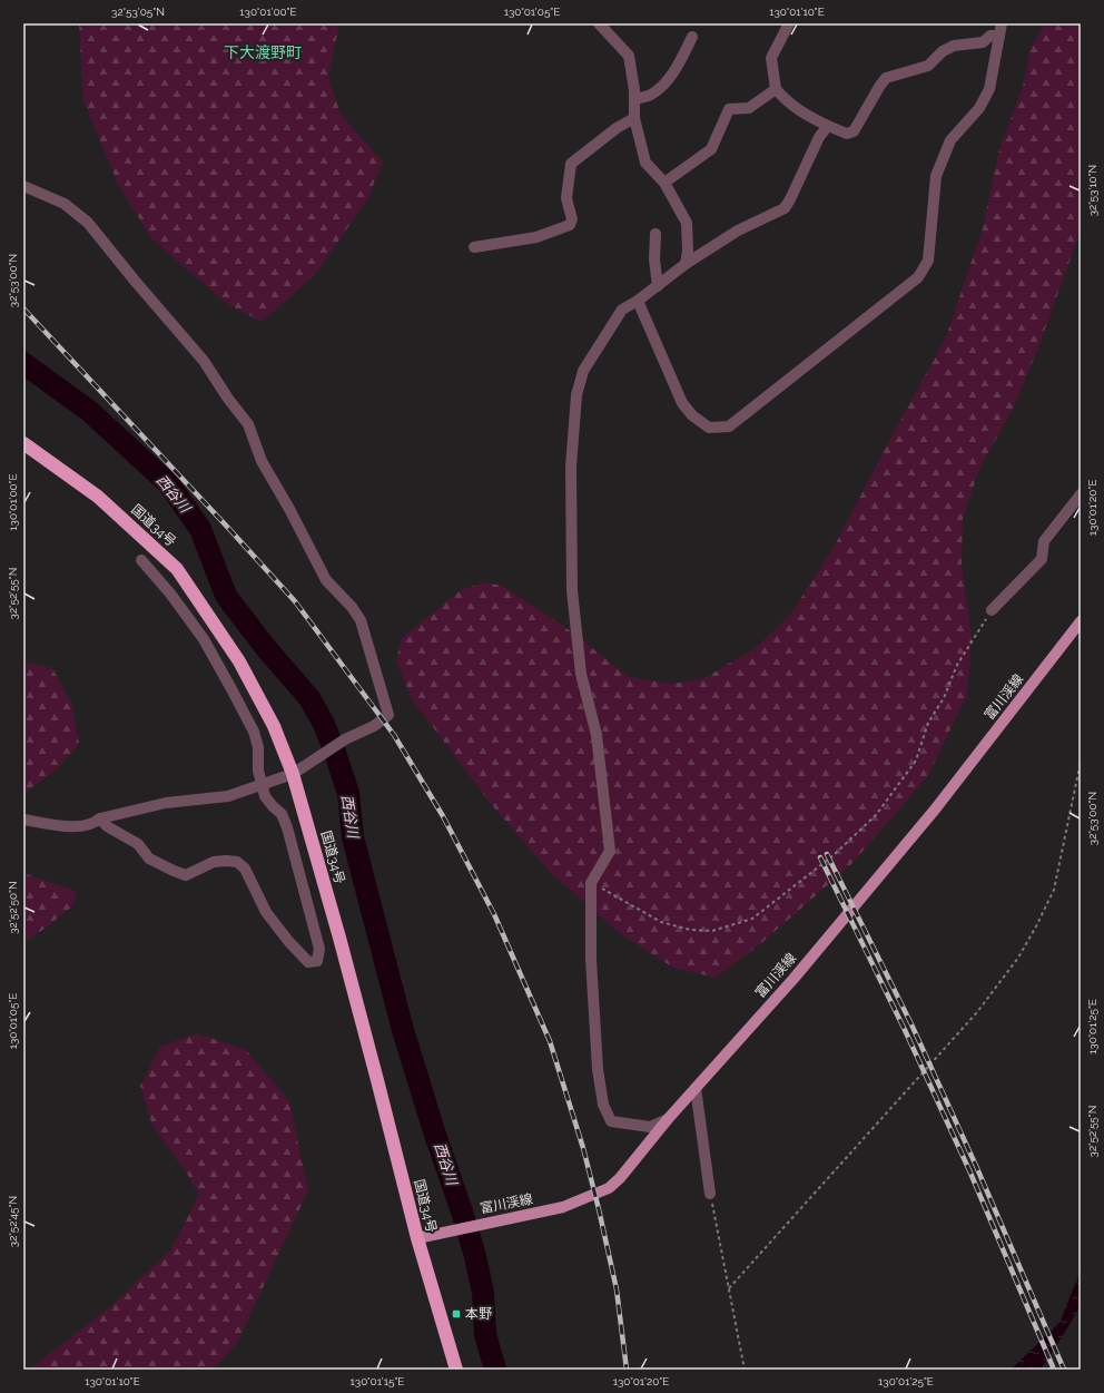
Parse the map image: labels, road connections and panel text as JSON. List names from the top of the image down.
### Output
{
  "streets": {
    "highway": ["国道34号"],
    "main road": ["富川渓線"]
  },
  "crossings": [
    ["国道34号", "富川渓線"]
  ],
  "districts": ["下大渡野町"],
  "water": ["西谷川"],
  "places": {
    "transit": ["本野"]
  },
  "coordinates": [
    "32°53'05\"N",
    "130°01'00\"E",
    "130°01'05\"E",
    "130°01'10\"E",
    "32°53'10\"N",
    "32°53'00\"N",
    "130°01'20\"E",
    "32°52'55\"N",
    "32°52'50\"N",
    "130°01'25\"E",
    "32°52'45\"N",
    "130°01'15\"E"
  ]
}
